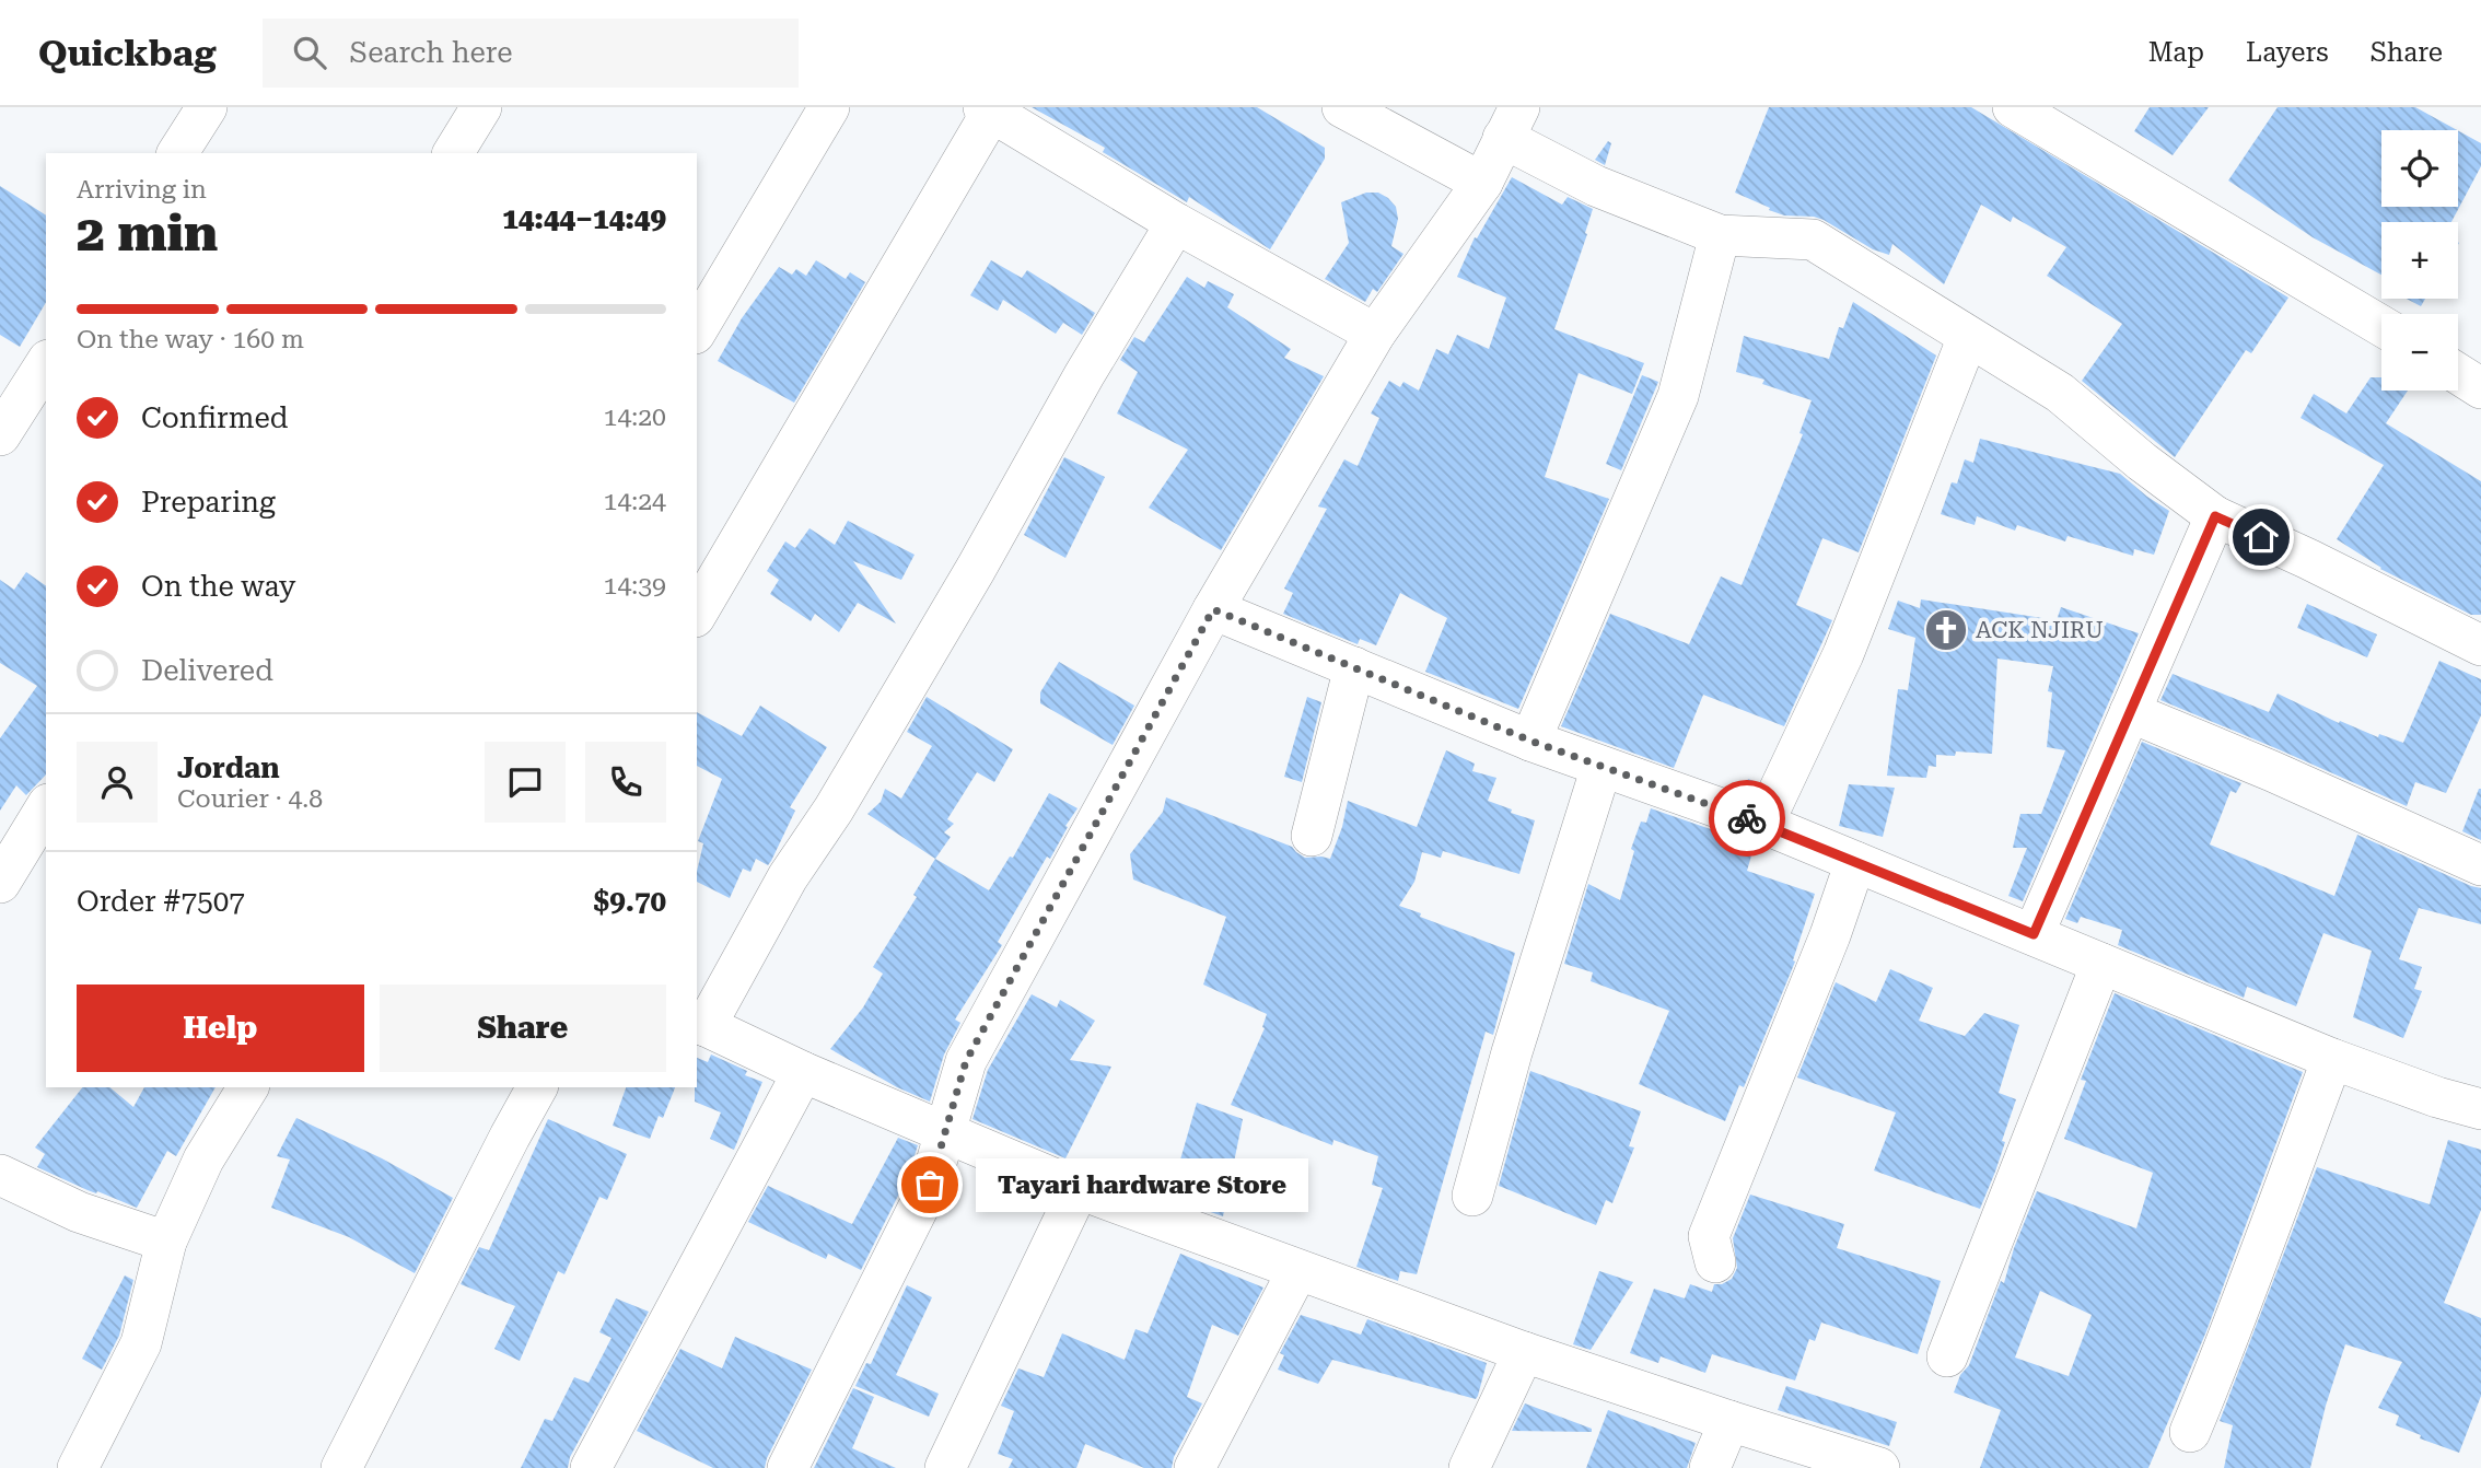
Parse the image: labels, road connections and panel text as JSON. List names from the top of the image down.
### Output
{
  "places": {
    "church": ["ACK NJIRU"],
    "other": ["Tayari hardware Store"]
  },
  "page": {
    "header": "Quickbag",
    "search": "Search here",
    "nav": ["Map", "Layers", "Share"],
    "map_buttons": ["+", "−"],
    "heading": ["2 min", "Arriving in", "14:44–14:49"],
    "panel": [
      "Jordan",
      "Courier · 4.8",
      "Order #7507",
      "$9.70"
    ],
    "bar": "On the way · 160 m",
    "list": [
      ["Confirmed", "14:20"],
      ["Preparing", "14:24"],
      ["On the way", "14:39"],
      "Delivered"
    ],
    "buttons": ["Help", "Share"],
    "bubble": "Tayari hardware Store"
  }
}
